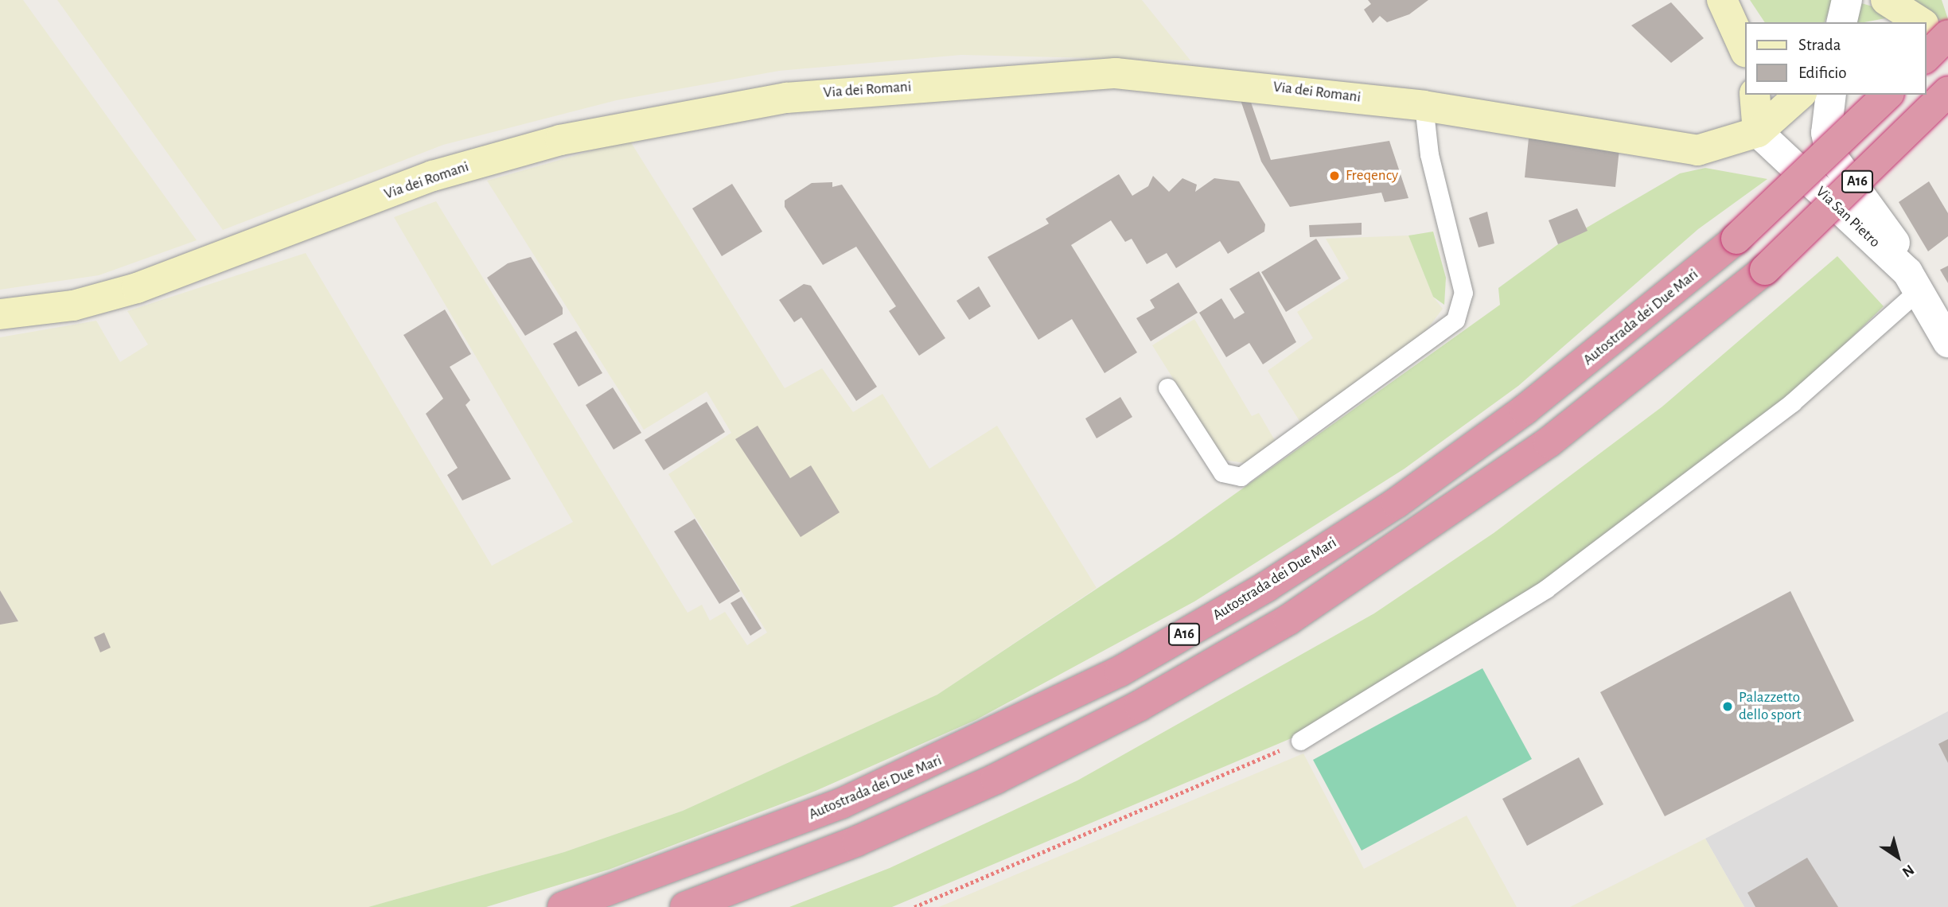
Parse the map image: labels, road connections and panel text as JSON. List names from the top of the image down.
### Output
{
  "streets": {
    "highway": ["A16", "Autostrada dei Due Mari"],
    "main road": ["Via dei Romani"],
    "street": ["Via San Pietro"]
  },
  "crossings": [
    ["Via dei Romani", "Via San Pietro"]
  ],
  "places": ["Freqency", "Palazzetto dello sport"],
  "legend": ["Strada", "Edificio"],
  "north": "bottom right"
}
